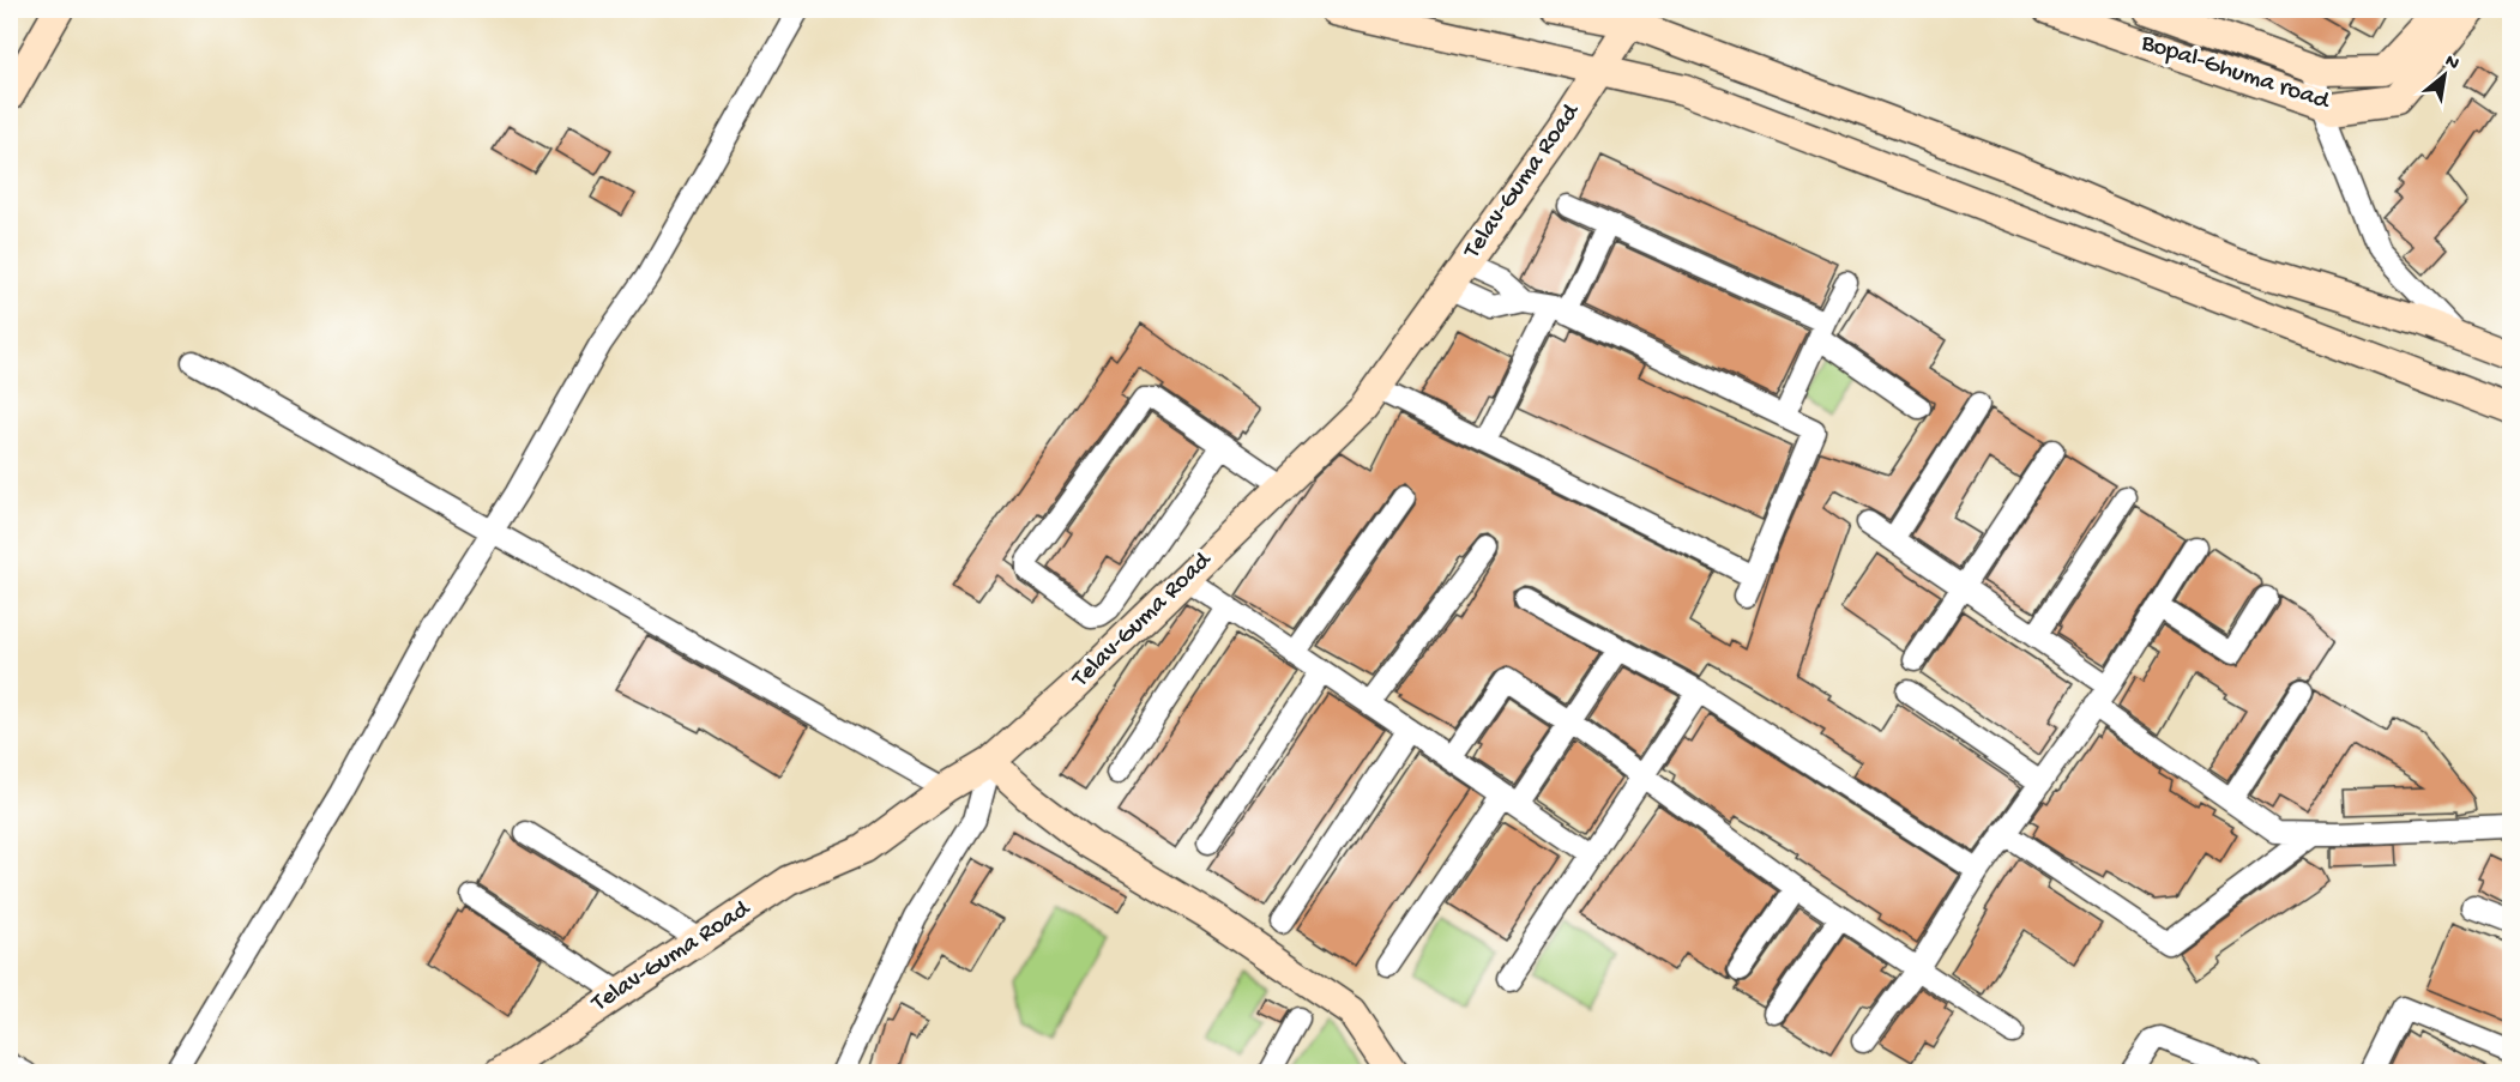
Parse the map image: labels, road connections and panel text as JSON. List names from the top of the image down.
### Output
{
  "streets": {
    "street": ["Bopal-Ghuma road", "Telav-Guma Road"]
  },
  "north": "top right"
}
